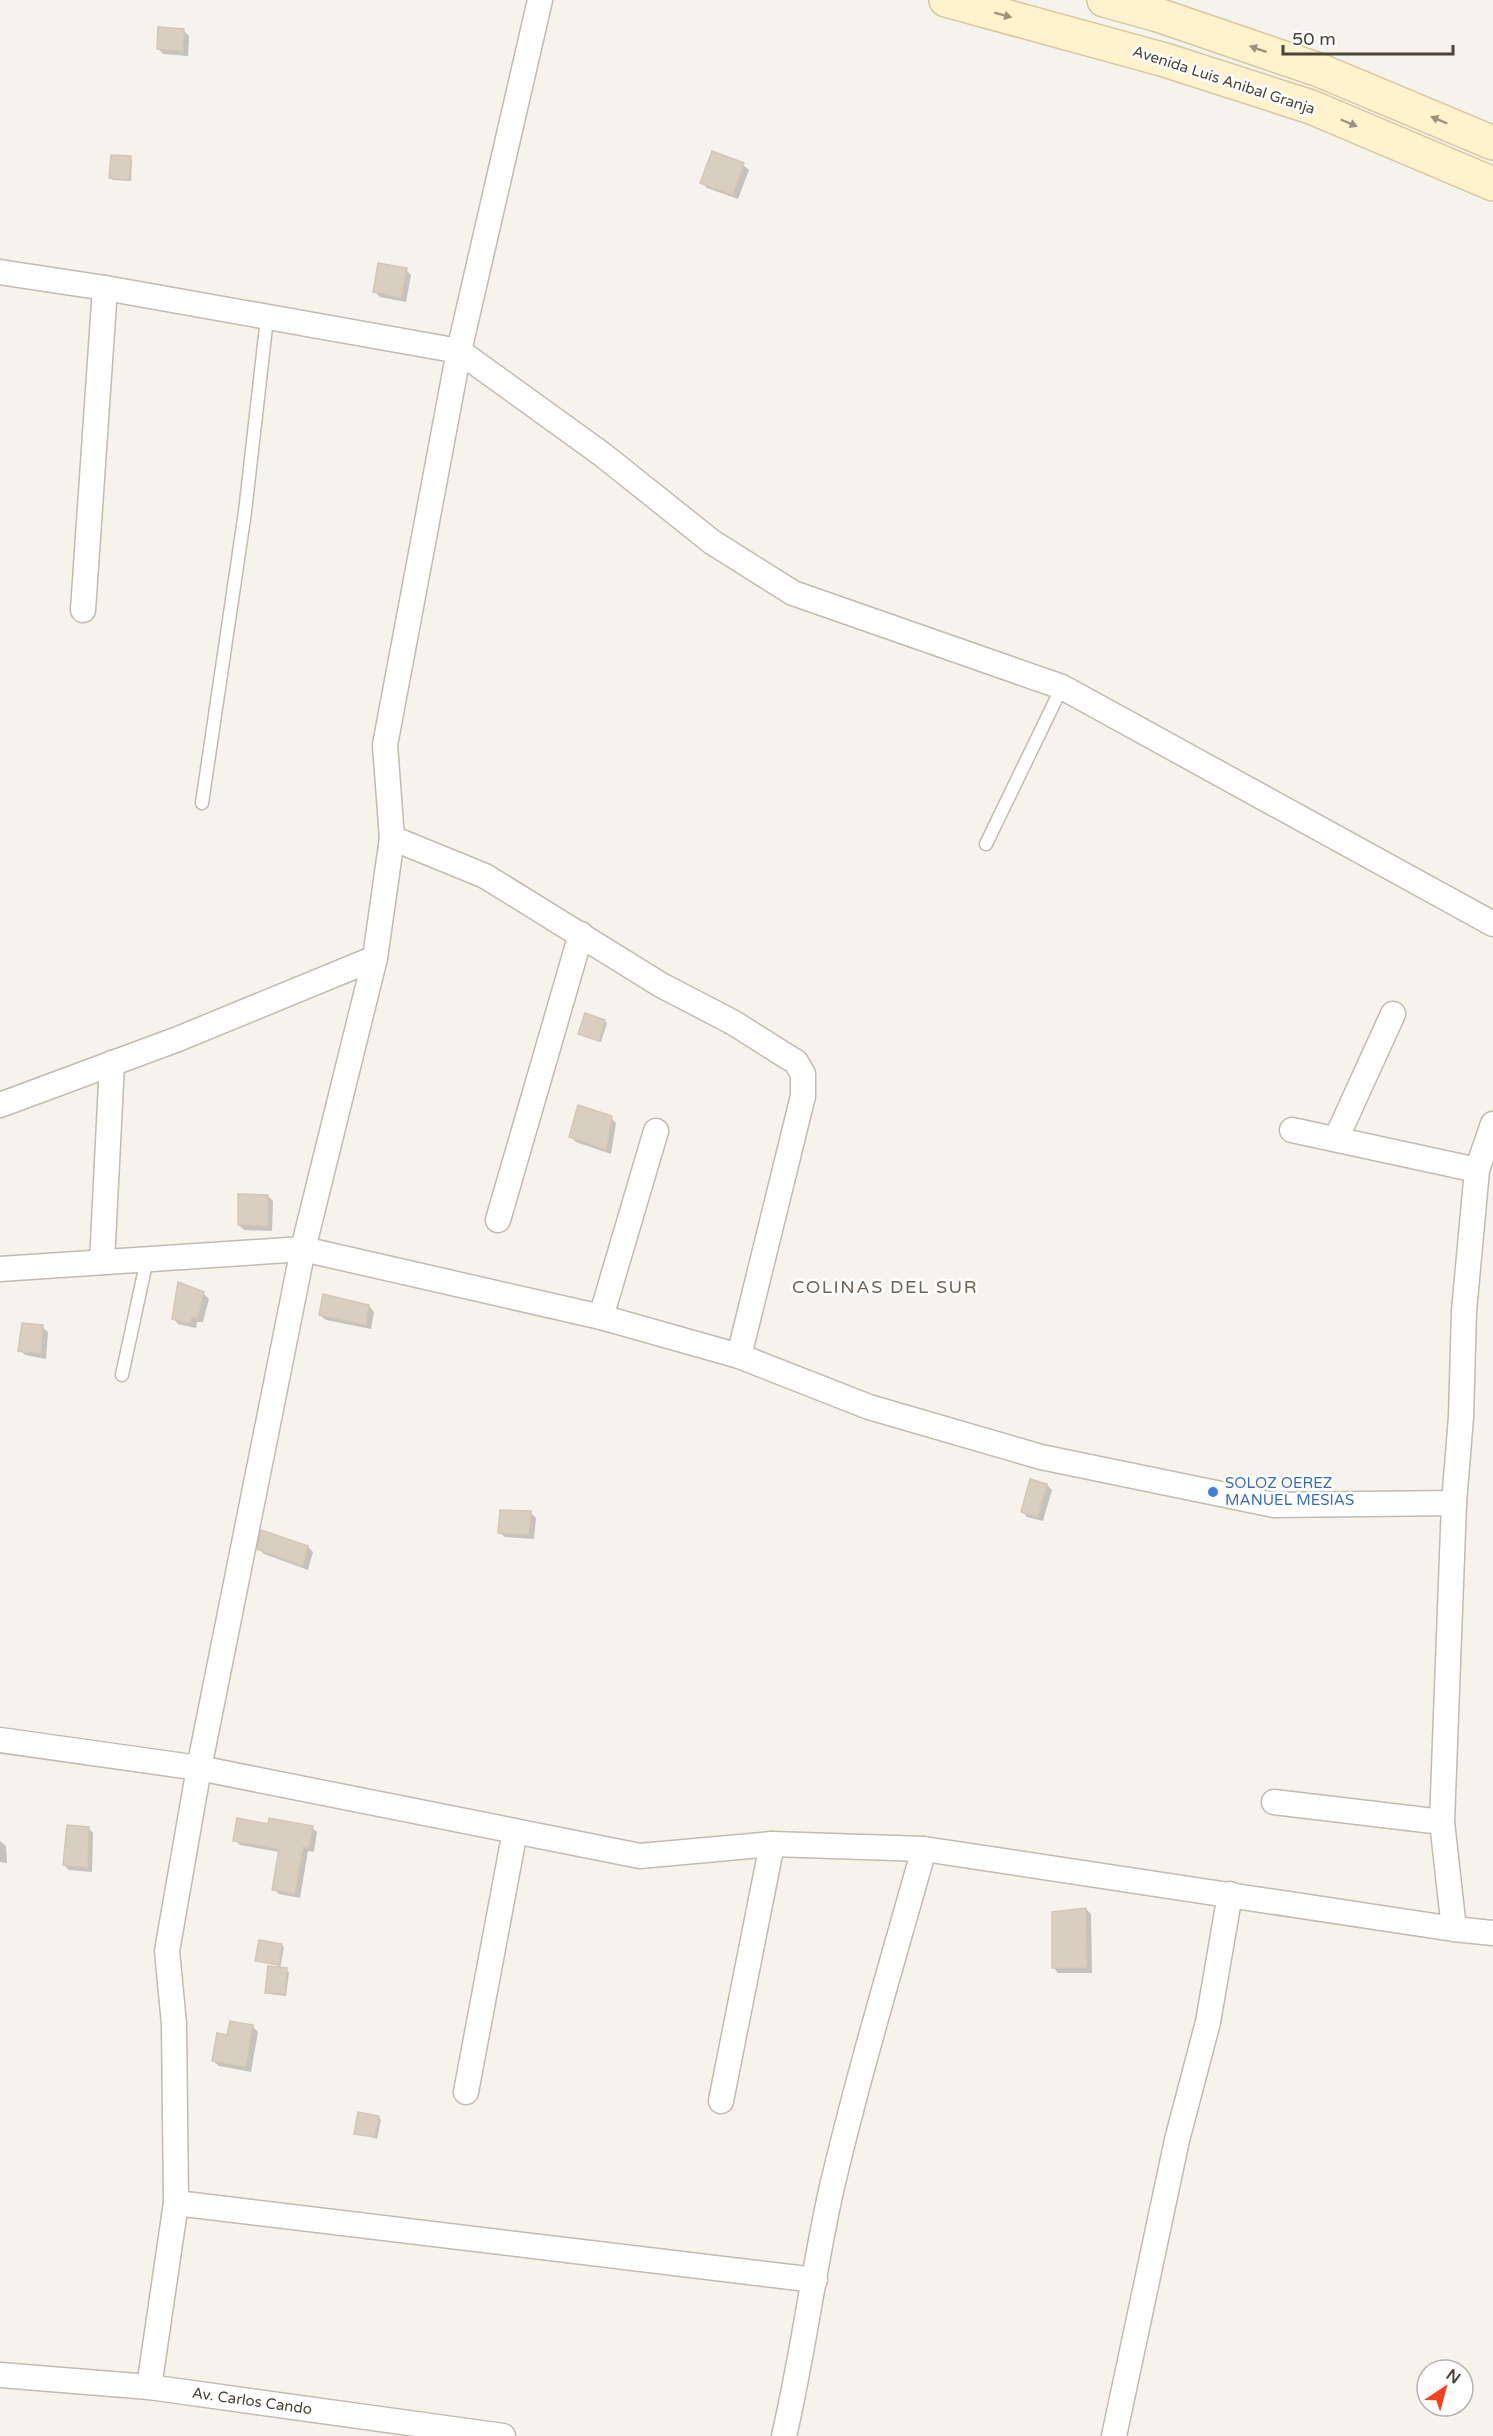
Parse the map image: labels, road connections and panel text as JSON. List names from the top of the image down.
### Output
{
  "streets": {
    "main road": ["Avenida Luis Anibal Granja"],
    "street": ["Av. Carlos Cando"]
  },
  "districts": ["COLINAS DEL SUR"],
  "places": ["SOLOZ OEREZ MANUEL MESIAS"],
  "scale_bar": "50 m",
  "north": "top right"
}
